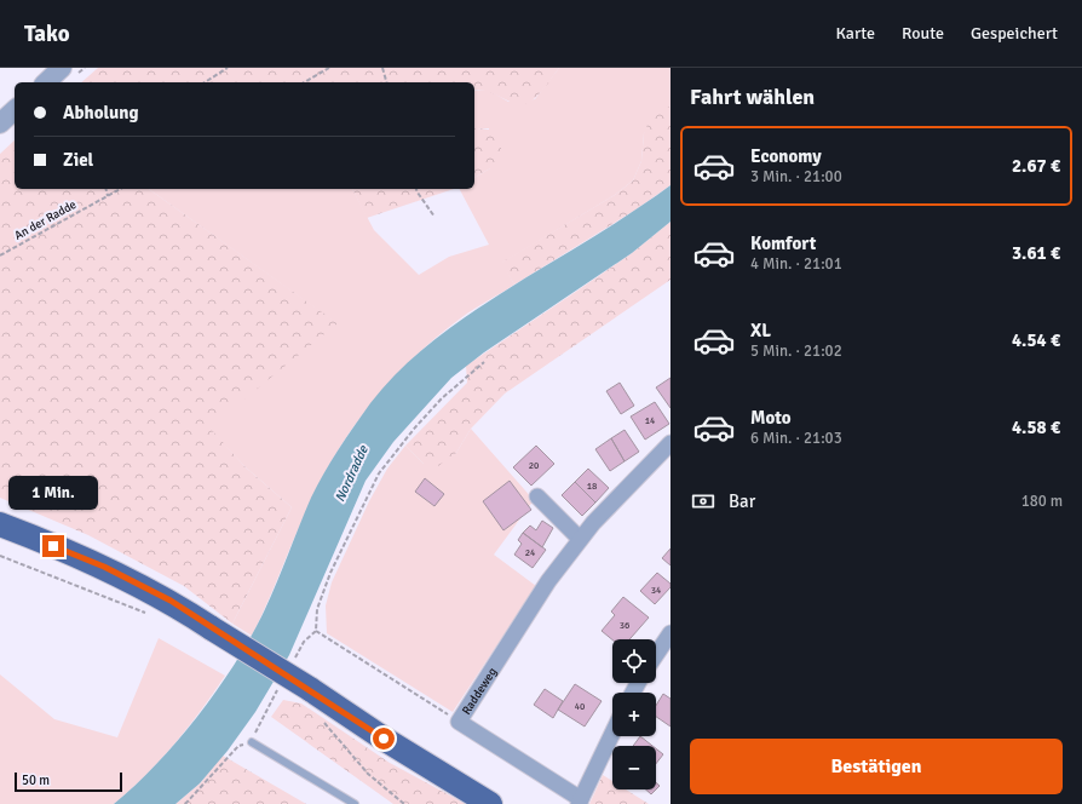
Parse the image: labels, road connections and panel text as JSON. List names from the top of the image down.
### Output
{
  "streets": {
    "street": ["Raddeweg"],
    "path": ["An der Radde"]
  },
  "water": ["Nordradde"],
  "house_numbers": [
    "14",
    "20",
    "18",
    "24",
    "34",
    "36",
    "40"
  ],
  "scale_bar": "50 m",
  "page": {
    "header": "Tako",
    "nav": ["Karte", "Route", "Gespeichert"],
    "heading": "Fahrt wählen",
    "banner": ["Abholung", "Ziel"],
    "list": [
      {
        "name": "Economy",
        "note": "3 Min. · 21:00",
        "value": "2.67 €"
      },
      {
        "name": "Komfort",
        "note": "4 Min. · 21:01",
        "value": "3.61 €"
      },
      {
        "name": "XL",
        "note": "5 Min. · 21:02",
        "value": "4.54 €"
      },
      {
        "name": "Moto",
        "note": "6 Min. · 21:03",
        "value": "4.58 €"
      }
    ],
    "pay": ["Bar", "180 m"],
    "bubble": "1 Min.",
    "map_buttons": ["+", "−"],
    "buttons": "Bestätigen",
    "scale": "50 m"
  }
}
